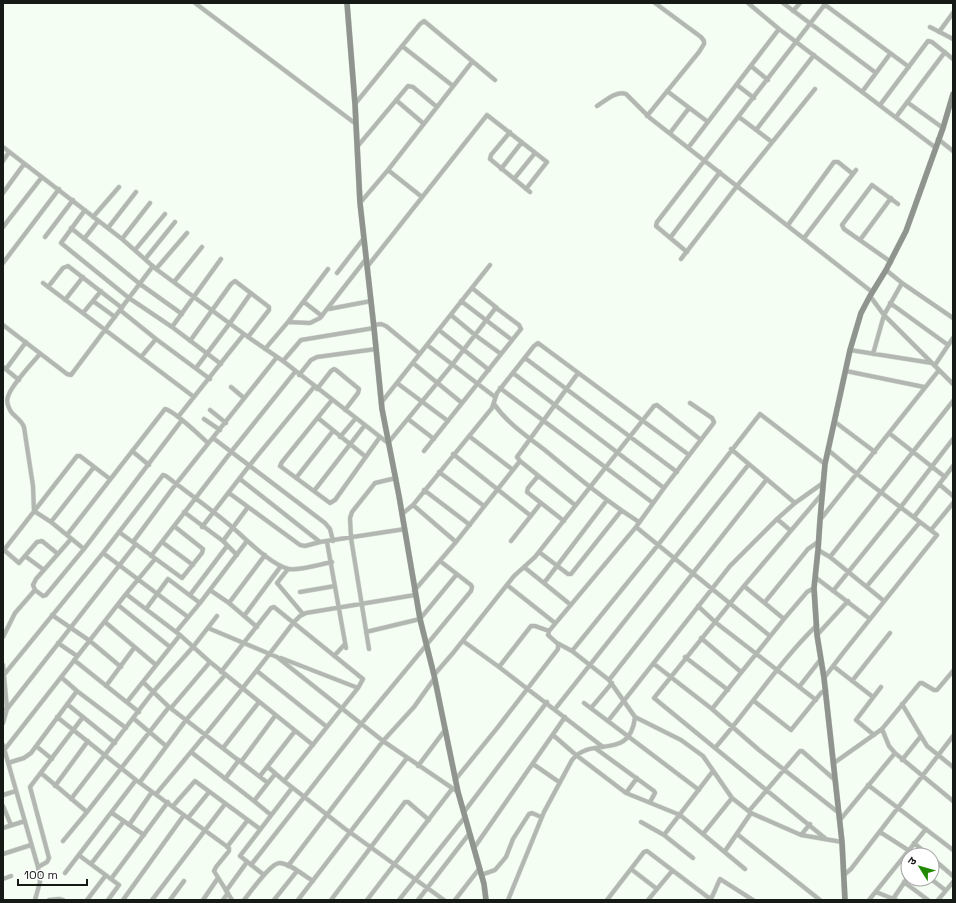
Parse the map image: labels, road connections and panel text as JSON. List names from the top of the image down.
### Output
{
  "scale_bar": "100 m",
  "north": "top left"
}
